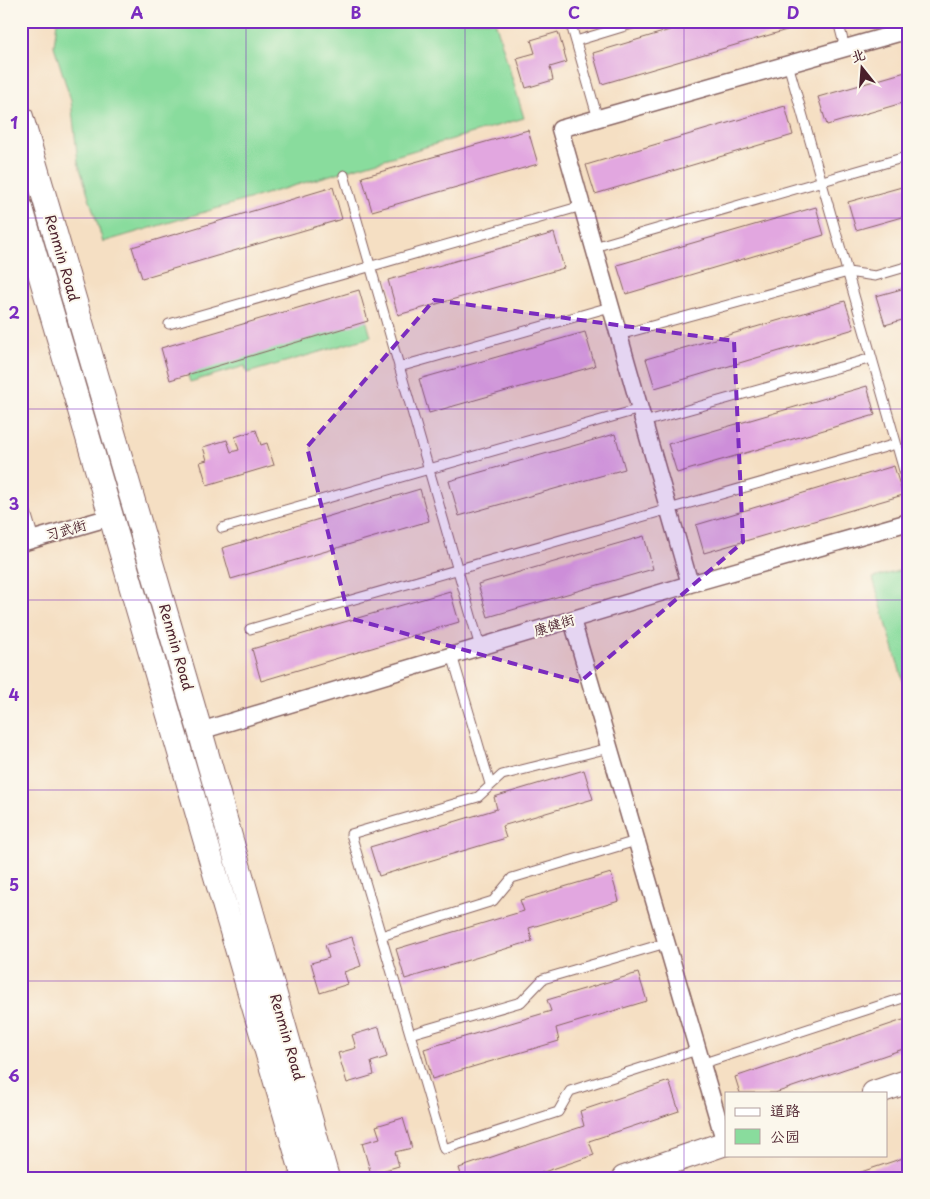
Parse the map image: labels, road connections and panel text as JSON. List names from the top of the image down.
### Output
{
  "streets": {
    "main road": ["Renmin Road"],
    "street": ["习武街", "康健街"]
  },
  "crossings": [
    ["Renmin Road", "习武街"],
    ["Renmin Road", "康健街"]
  ],
  "legend": ["道路", "公园"],
  "north": "top",
  "grid": {
    "columns": [
      "A",
      "B",
      "C",
      "D"
    ],
    "rows": [
      "1",
      "2",
      "3",
      "4",
      "5",
      "6"
    ]
  }
}
